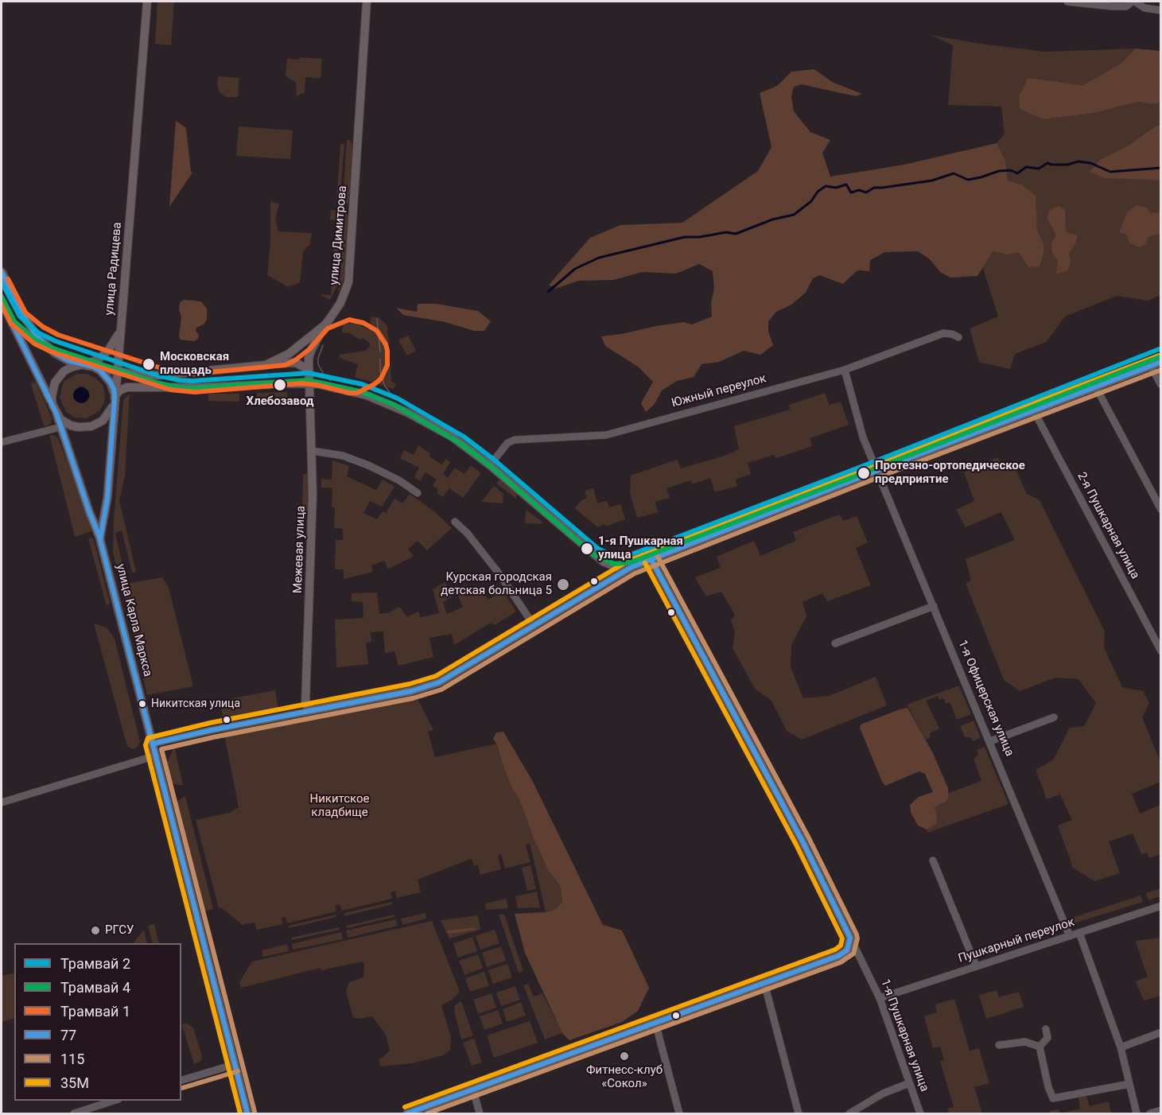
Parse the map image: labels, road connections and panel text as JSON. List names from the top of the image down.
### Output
{
  "streets": {
    "main road": [
      "улица Димитрова",
      "улица Радищева",
      "Межевая улица",
      "улица Карла Маркса",
      "1-я Пушкарная улица"
    ],
    "street": [
      "Южный переулок",
      "2-я Пушкарная улица",
      "1-я Офицерская улица",
      "Пушкарный переулок"
    ]
  },
  "crossings": [
    ["улица Димитрова", "улица Радищева"],
    ["улица Димитрова", "Межевая улица"],
    ["улица Димитрова", "улица Карла Маркса"],
    ["улица Радищева", "улица Карла Маркса"],
    ["Южный переулок", "1-я Офицерская улица"],
    ["1-я Офицерская улица", "Пушкарный переулок"],
    ["Пушкарный переулок", "1-я Пушкарная улица"]
  ],
  "parks": ["Никитское кладбище"],
  "places": [
    "Московская площадь",
    "Хлебозавод",
    "Протезно-ортопедическое предприятие",
    "1-я Пушкарная улица",
    "Курская городская детская больница 5",
    "Никитская улица",
    "РГСУ",
    "Фитнесс-клуб «Сокол»"
  ],
  "lines": [
    "transit line 77",
    "tram line 1",
    "tram line 2",
    "tram line 4",
    "transit line 35М",
    "transit line 115"
  ],
  "legend": [
    "Трамвай 2",
    "Трамвай 4",
    "Трамвай 1",
    "77",
    "115",
    "35М"
  ]
}
